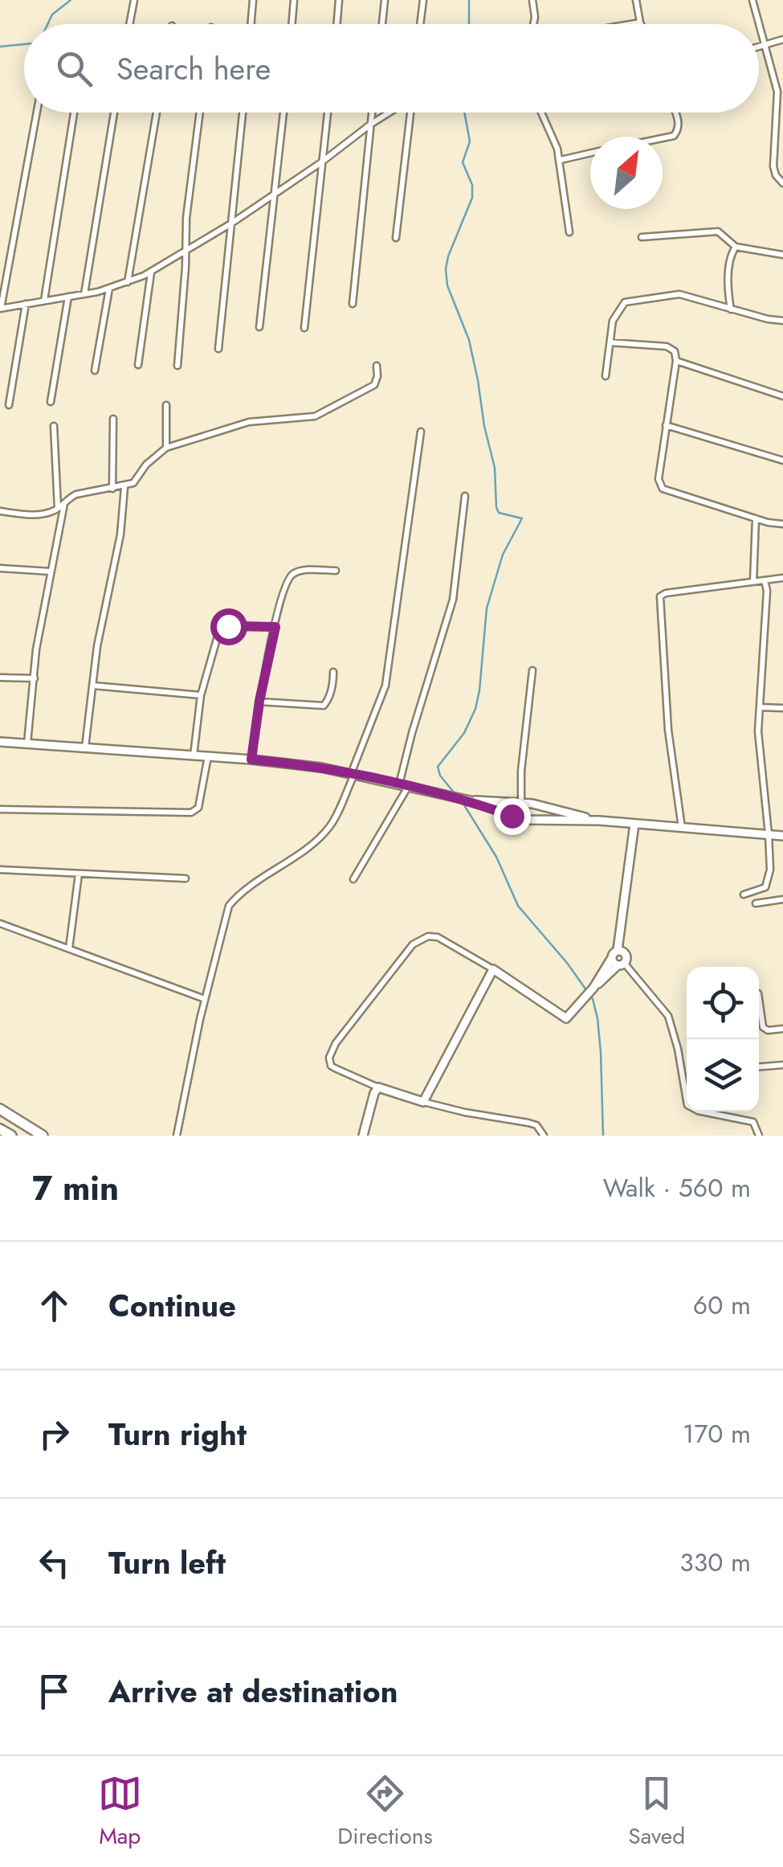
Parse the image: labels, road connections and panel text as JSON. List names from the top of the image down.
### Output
{
  "north": "top right",
  "page": {
    "search": "Search here",
    "heading": ["7 min", "Walk · 560 m"],
    "list": [
      ["Continue", "60 m"],
      ["Turn right", "170 m"],
      ["Turn left", "330 m"],
      "Arrive at destination"
    ],
    "nav": ["Map", "Directions", "Saved"]
  }
}
